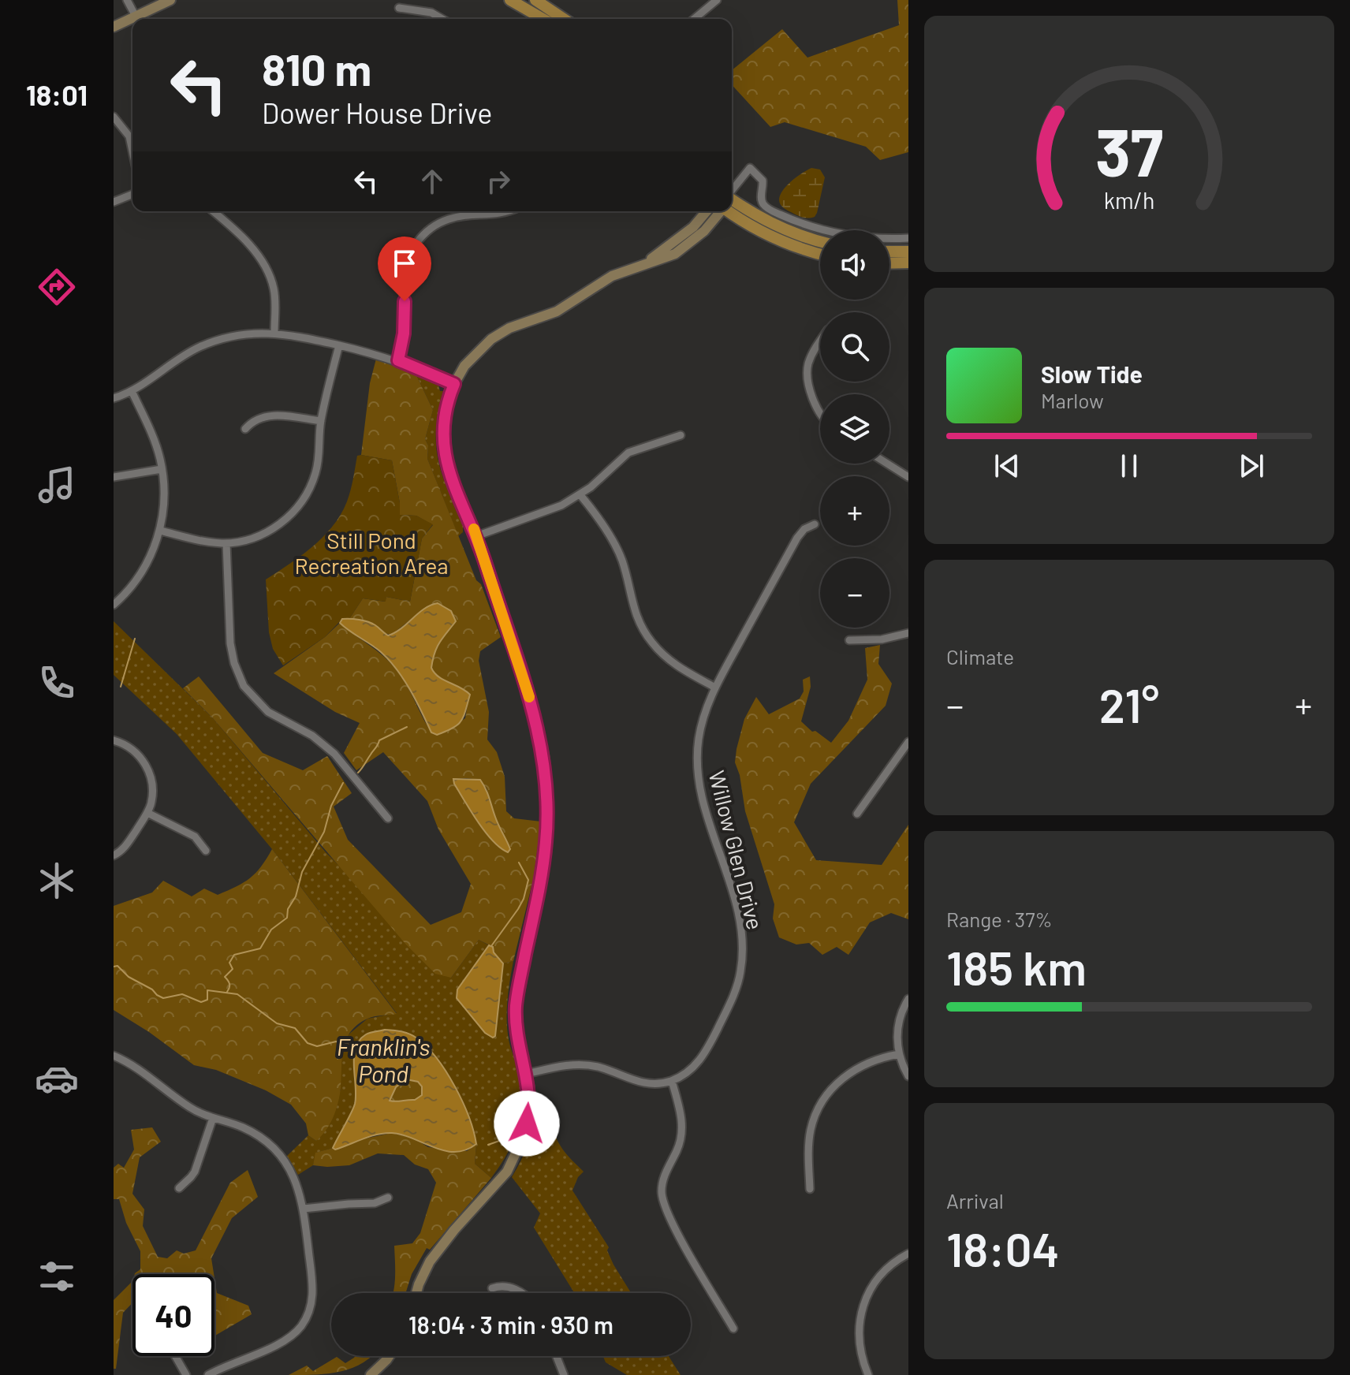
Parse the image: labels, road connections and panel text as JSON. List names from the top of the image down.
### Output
{
  "streets": {
    "street": ["Willow Glen Drive"]
  },
  "water": ["Franklin's Pond"],
  "parks": ["Still Pond Recreation Area"],
  "page": {
    "tabs": "18:01",
    "turn": ["810 m", "Dower House Drive"],
    "map_buttons": ["+", "−"],
    "song": ["Slow Tide", "Marlow"],
    "tile": [
      "Climate",
      ["Range · 37%", "185 km"],
      ["Arrival", "18:04"]
    ],
    "heat": ["−", "21°", "+"],
    "limit": "40",
    "trip": "18:04 · 3 min · 930 m",
    "gauge": ["37", "km/h"]
  }
}
